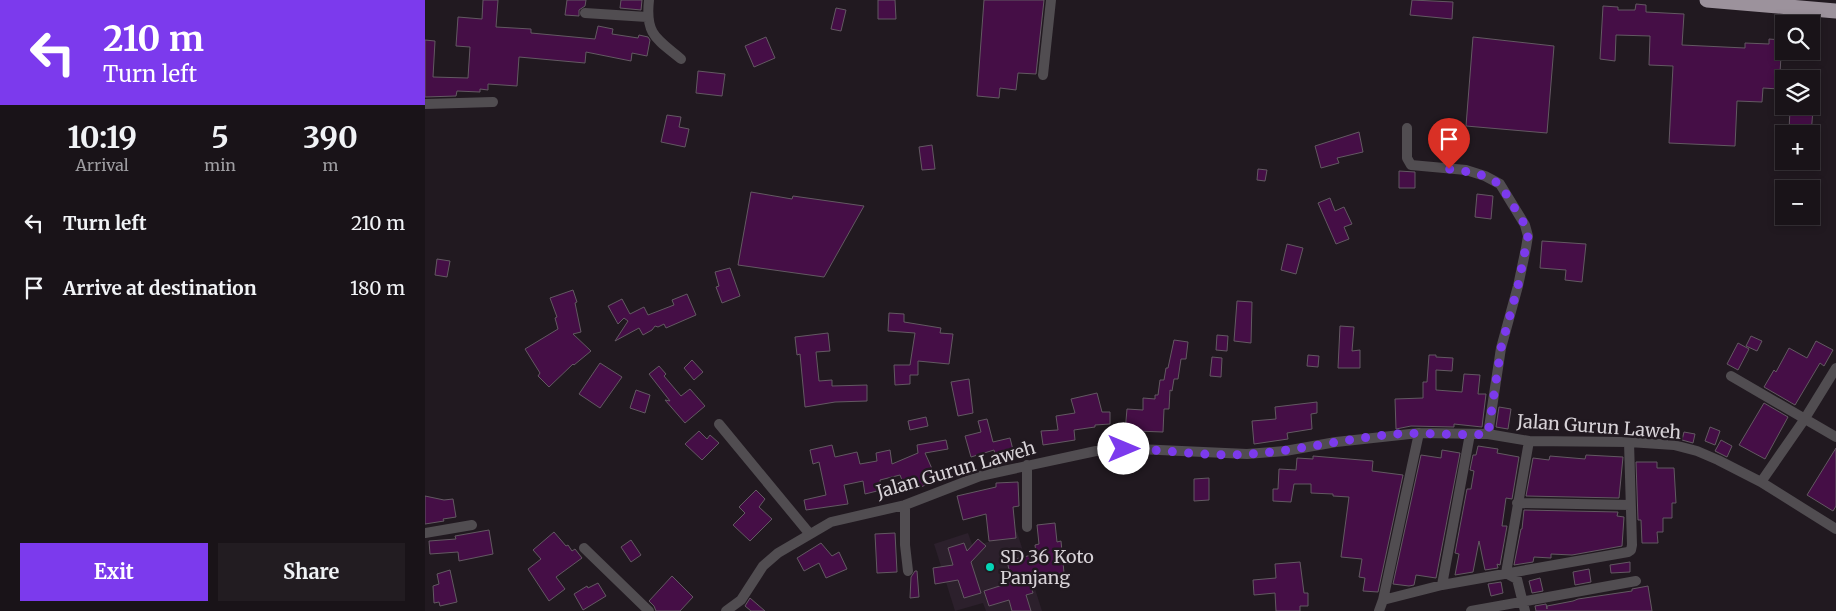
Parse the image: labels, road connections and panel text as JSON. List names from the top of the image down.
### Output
{
  "streets": {
    "street": ["Jalan Gurun Laweh"]
  },
  "places": ["SD 36 Koto Panjang"],
  "page": {
    "turn": ["210 m", "Turn left"],
    "map_buttons": ["+", "−"],
    "eta": [
      "10:19",
      "Arrival",
      "5",
      "min",
      "390",
      "m"
    ],
    "list": [
      {
        "name": "Turn left",
        "value": "210 m"
      },
      {
        "name": "Arrive at destination",
        "value": "180 m"
      }
    ],
    "buttons": ["Exit", "Share"]
  }
}
